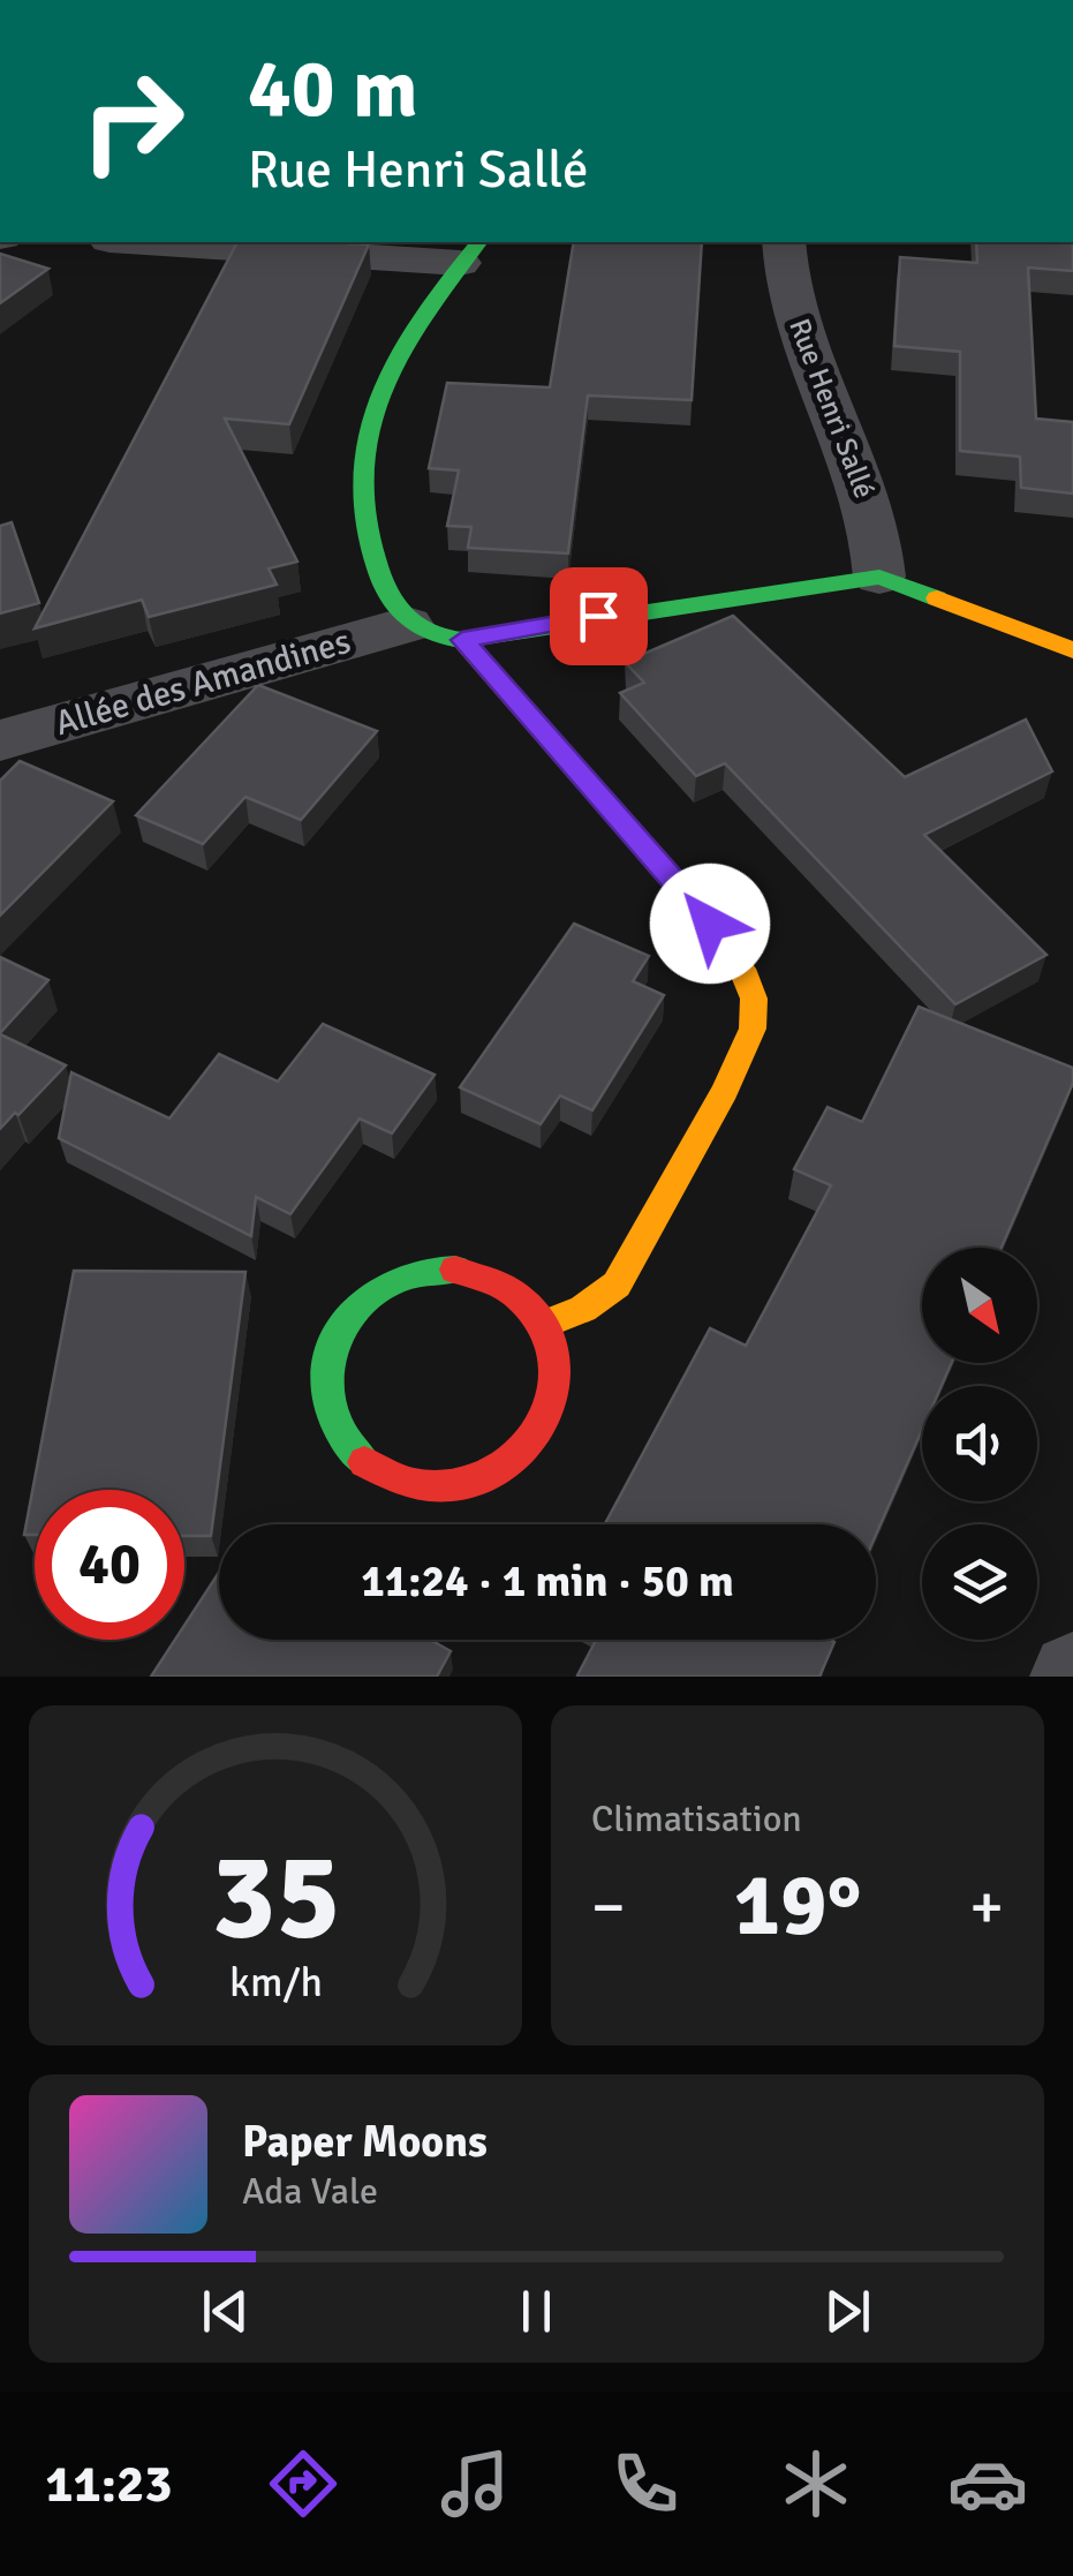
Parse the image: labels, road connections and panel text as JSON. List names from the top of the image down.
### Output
{
  "streets": {
    "street": ["Rue Henri Sallé", "Allée des Amandines"]
  },
  "north": "bottom right",
  "page": {
    "turn": ["40 m", "Rue Henri Sallé"],
    "limit": "40",
    "trip": "11:24 · 1 min · 50 m",
    "tile": "Climatisation",
    "heat": ["−", "19°", "+"],
    "song": ["Paper Moons", "Ada Vale"],
    "tabs": "11:23",
    "gauge": ["35", "km/h"]
  }
}
